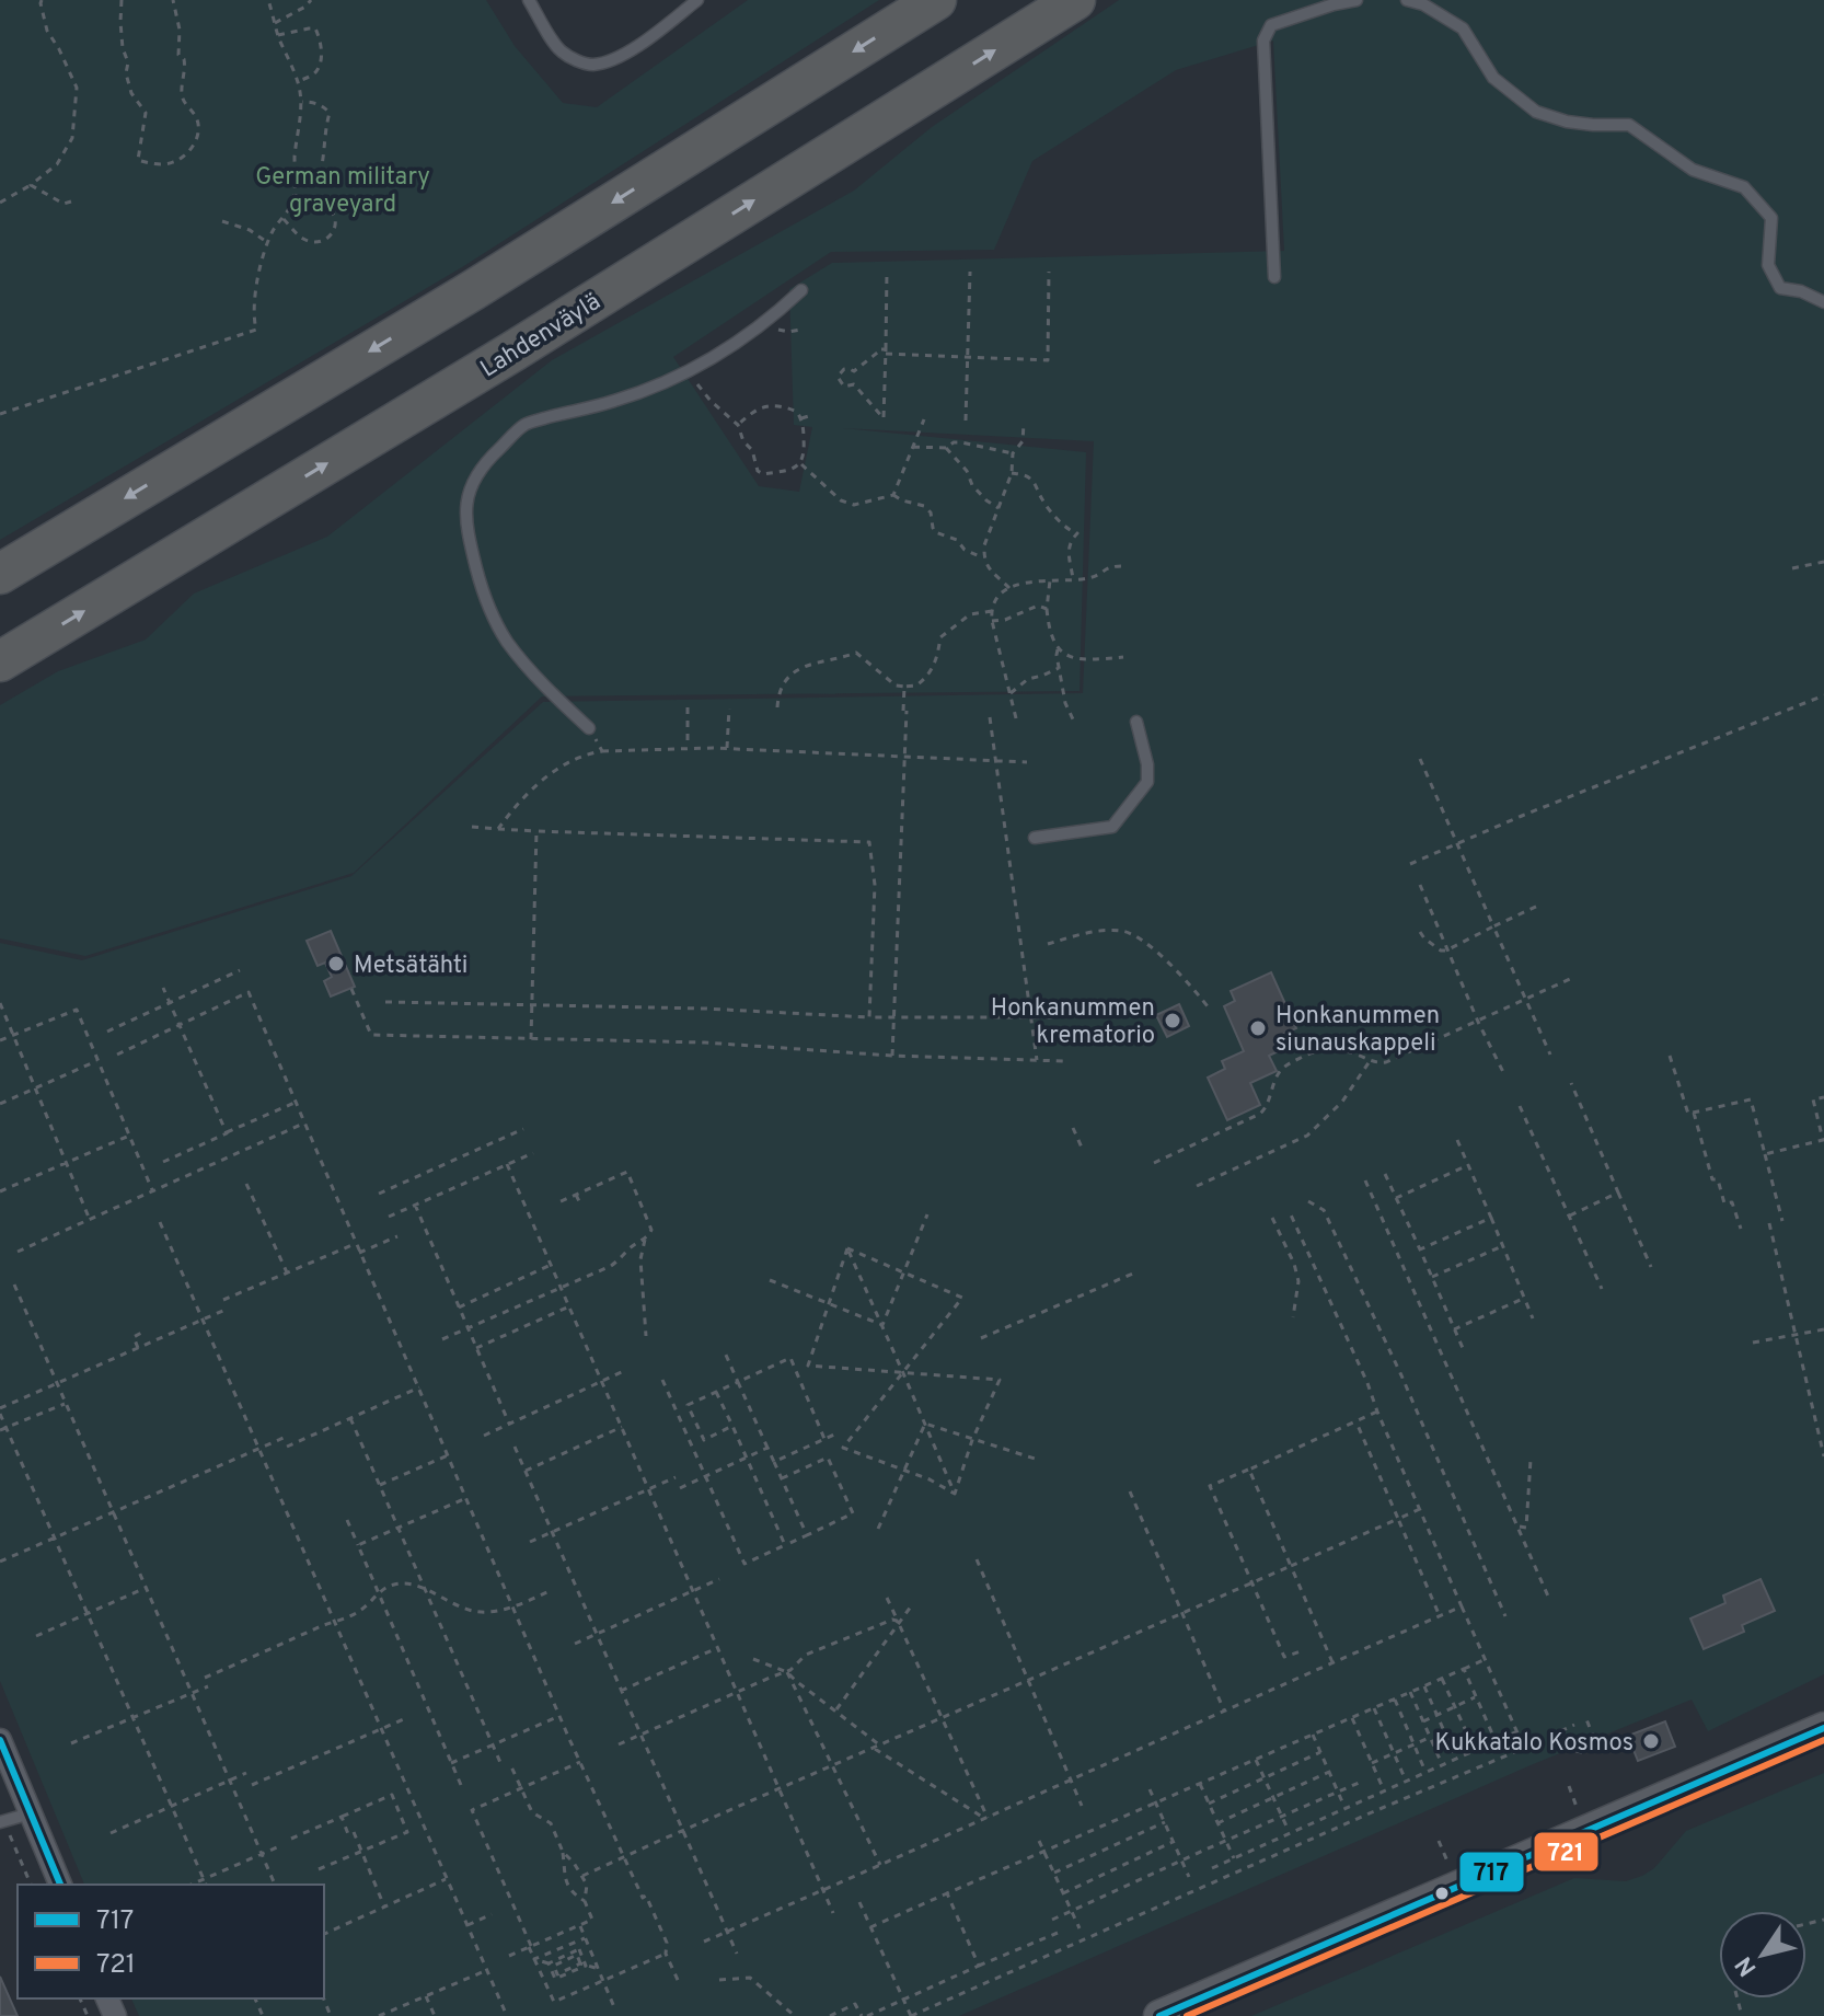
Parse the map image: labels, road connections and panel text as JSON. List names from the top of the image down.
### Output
{
  "streets": {
    "highway": ["Lahdenväylä"]
  },
  "parks": ["German military graveyard"],
  "places": [
    "Metsätähti",
    "Honkanummen krematorio",
    "Honkanummen siunauskappeli",
    "Kukkatalo Kosmos"
  ],
  "lines": ["transit line 717", "transit line 721"],
  "legend": ["717", "721"],
  "north": "bottom left"
}
